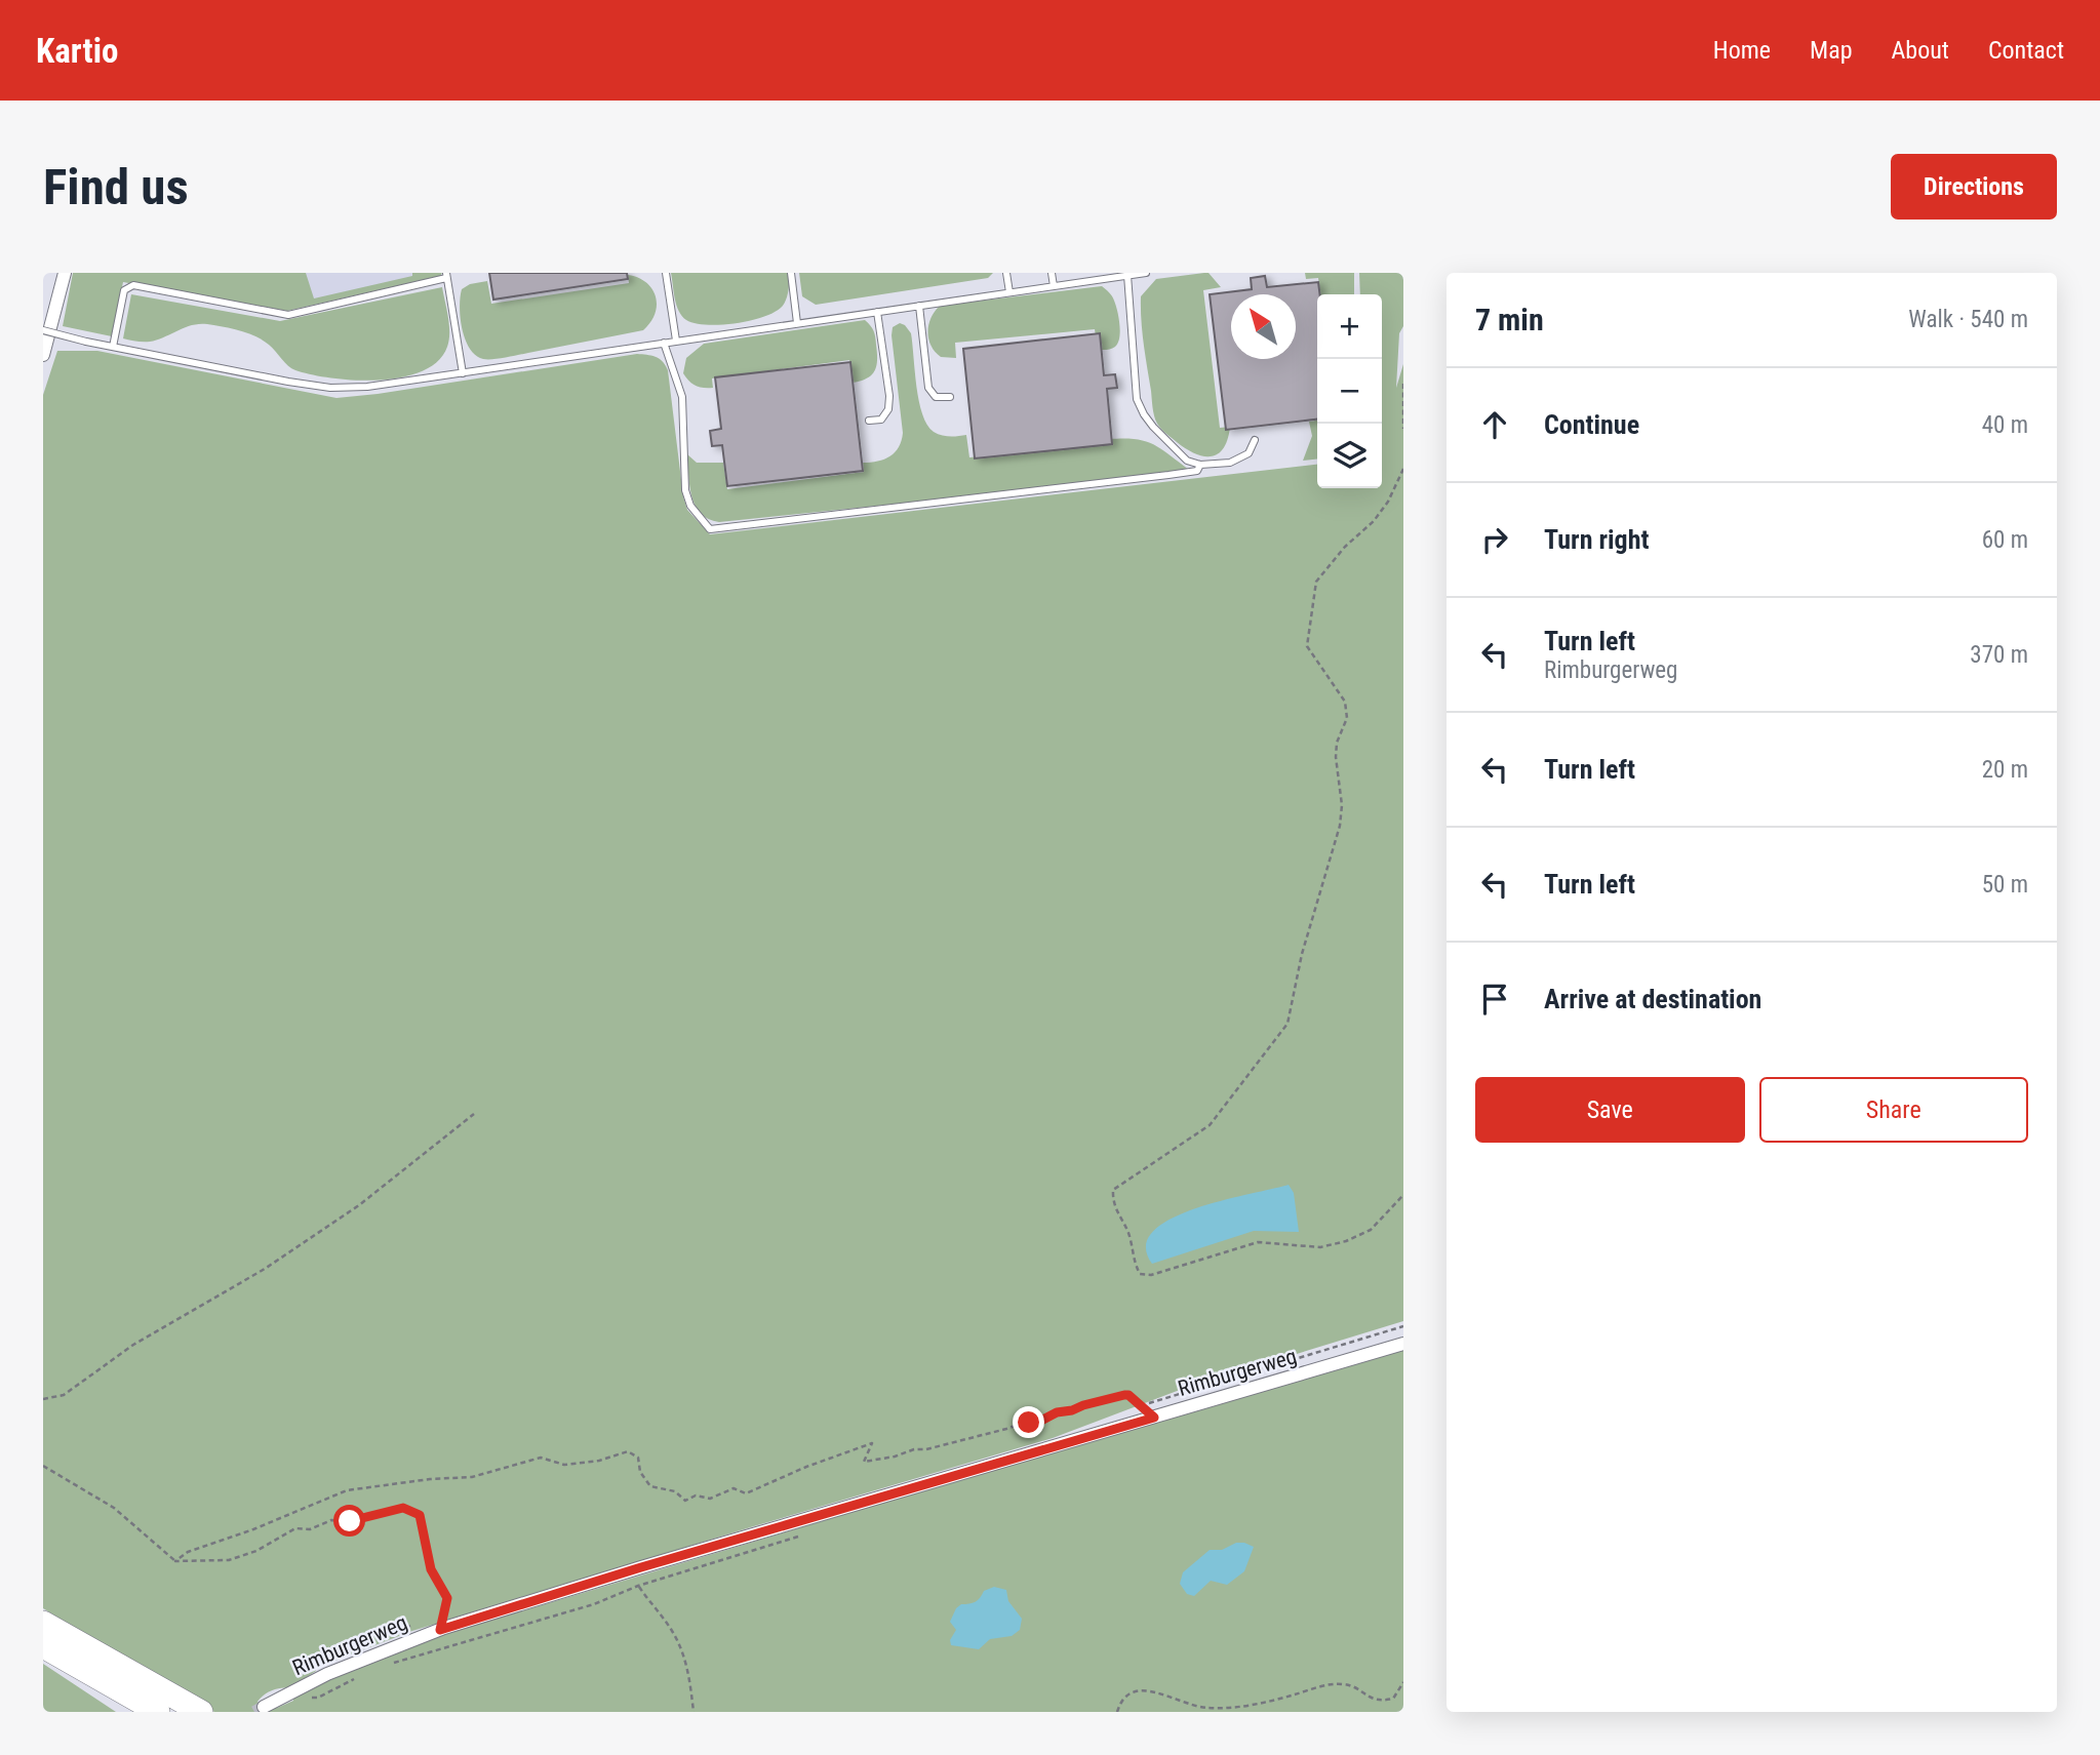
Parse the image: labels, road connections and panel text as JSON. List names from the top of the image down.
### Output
{
  "streets": {
    "street": ["Rimburgerweg"]
  },
  "north": "top left",
  "page": {
    "header": "Kartio",
    "nav": [
      "Home",
      "Map",
      "About",
      "Contact"
    ],
    "buttons": [
      "Directions",
      ["Save", "Share"]
    ],
    "title": "Find us",
    "heading": ["7 min", "Walk · 540 m"],
    "map_buttons": ["+", "−"],
    "list": [
      ["Continue", "40 m"],
      ["Turn right", "60 m"],
      ["Turn left", "Rimburgerweg", "370 m"],
      ["Turn left", "20 m"],
      ["Turn left", "50 m"],
      "Arrive at destination"
    ]
  }
}
